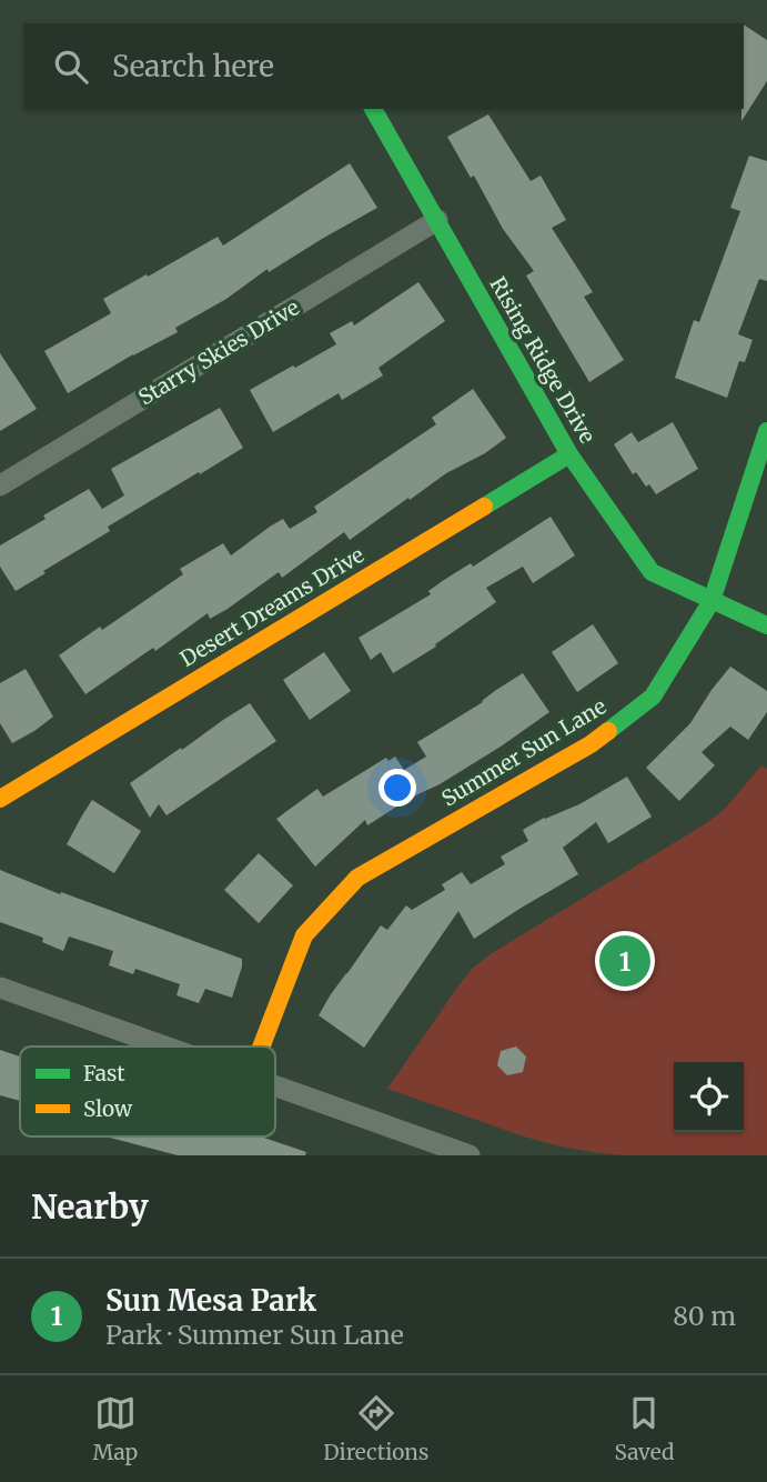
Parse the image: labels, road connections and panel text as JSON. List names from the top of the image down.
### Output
{
  "streets": {
    "street": [
      "Starry Skies Drive",
      "Rising Ridge Drive",
      "Desert Dreams Drive",
      "Summer Sun Lane"
    ]
  },
  "crossings": [
    ["Starry Skies Drive", "Rising Ridge Drive"],
    ["Rising Ridge Drive", "Desert Dreams Drive"],
    ["Rising Ridge Drive", "Summer Sun Lane"]
  ],
  "legend": ["Fast", "Slow"],
  "page": {
    "search": "Search here",
    "pins": "1",
    "heading": "Nearby",
    "list": [
      {
        "mark": "1",
        "name": "Sun Mesa Park",
        "note": "Park · Summer Sun Lane",
        "value": "80 m"
      }
    ],
    "nav": ["Map", "Directions", "Saved"]
  }
}
